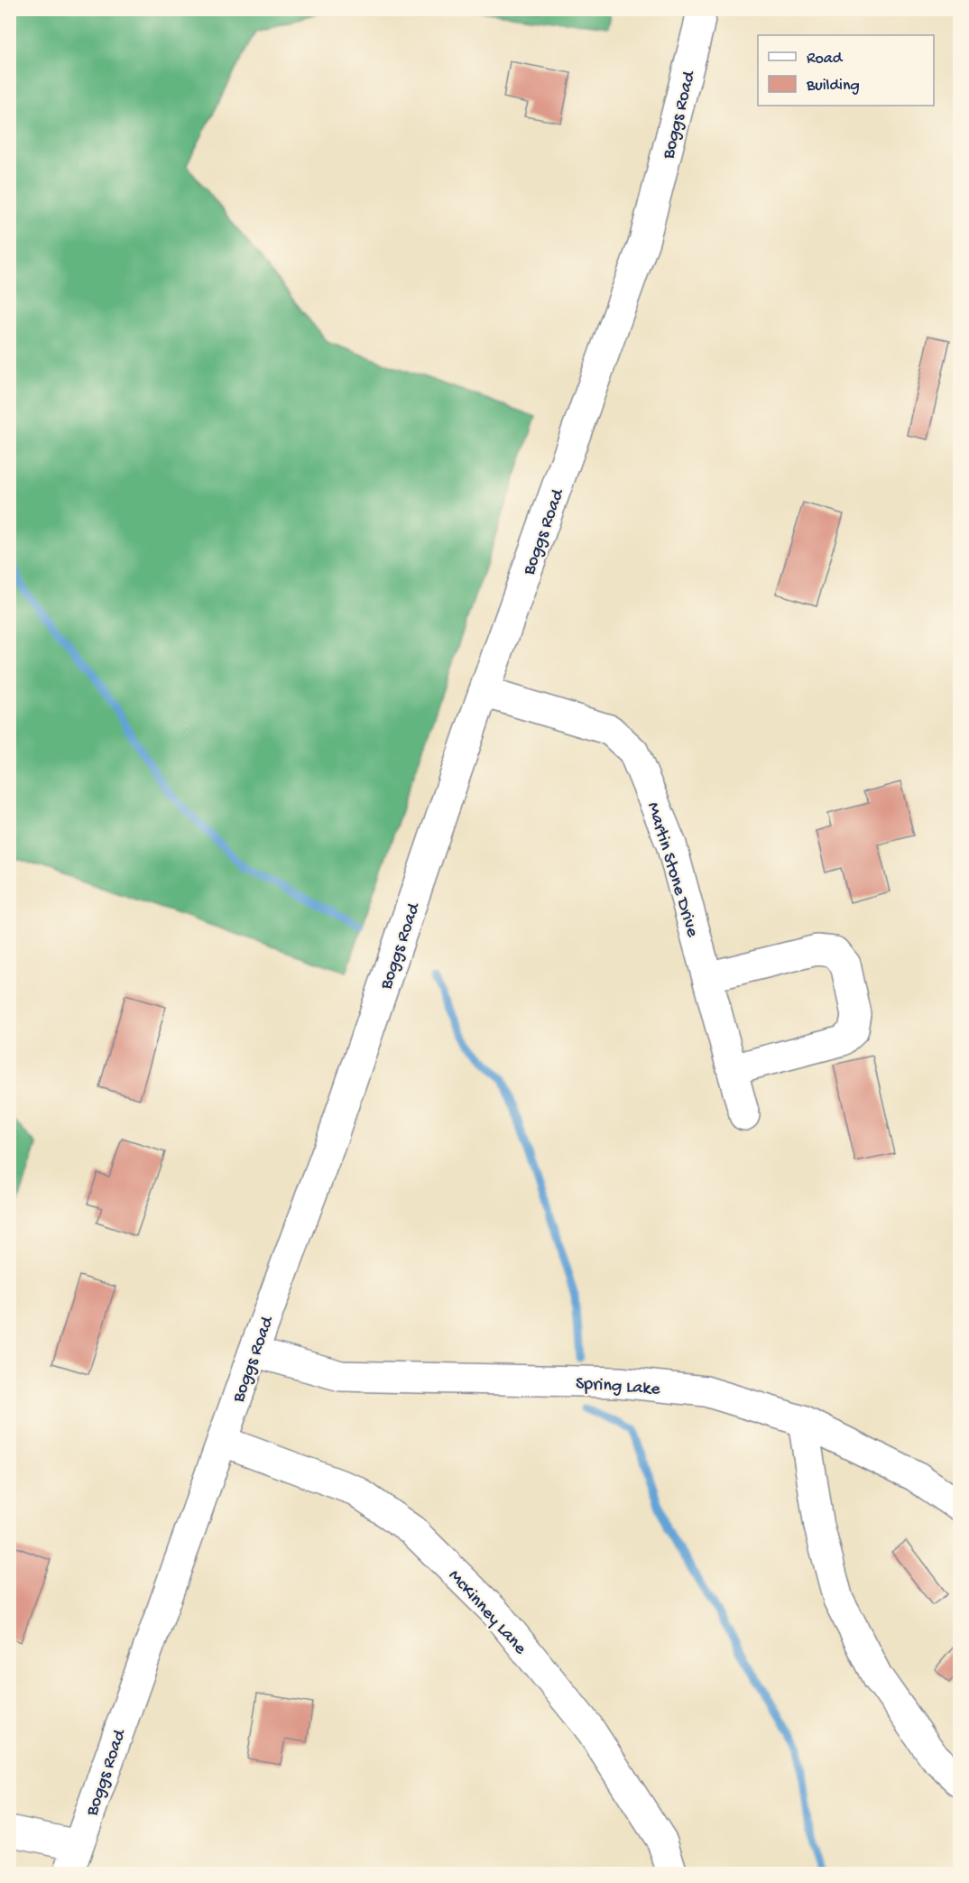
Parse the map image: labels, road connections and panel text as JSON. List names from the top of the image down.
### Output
{
  "streets": {
    "street": [
      "Boggs Road",
      "Martin Stone Drive",
      "Spring Lake",
      "McKinney Lane"
    ]
  },
  "crossings": [
    ["Boggs Road", "Martin Stone Drive"],
    ["Boggs Road", "Spring Lake"],
    ["Boggs Road", "McKinney Lane"]
  ],
  "legend": ["Road", "Building"]
}
